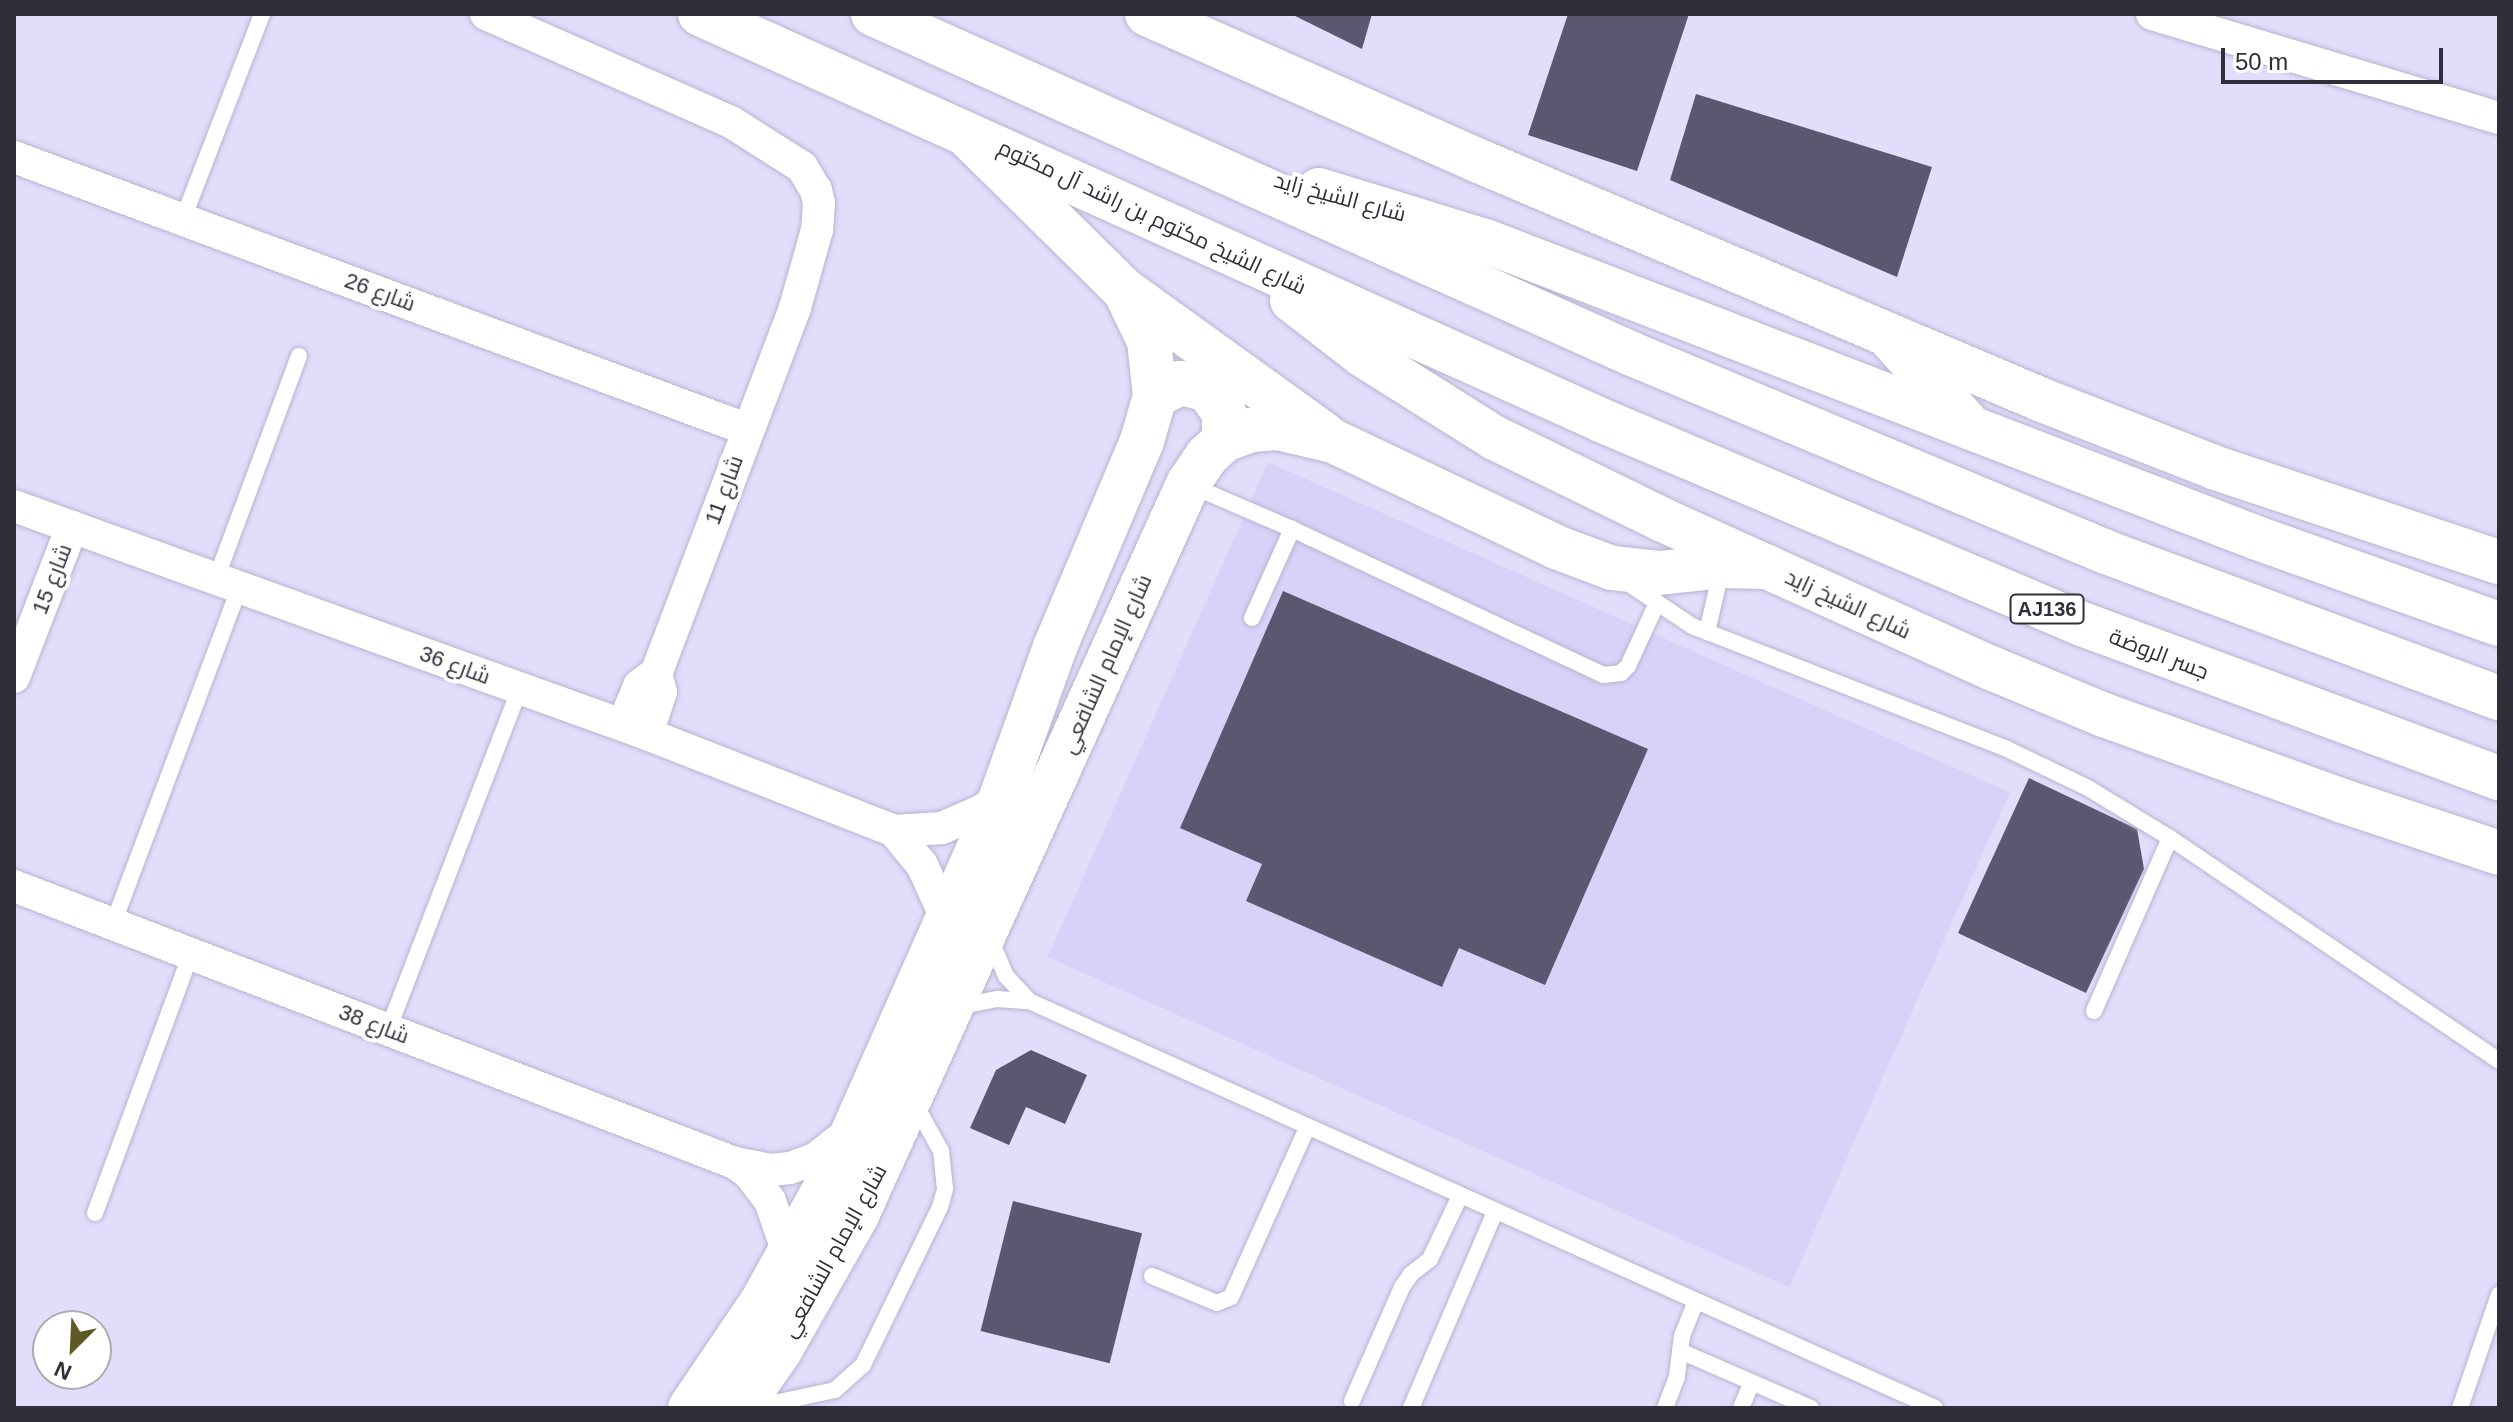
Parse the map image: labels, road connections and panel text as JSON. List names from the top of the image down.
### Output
{
  "streets": {
    "main road": [
      "شارع الشيخ زايد",
      "شارع الشيخ مكتوم بن راشد آل مكتوم",
      "AJ136",
      "جسر الروضة",
      "شارع الإمام الشافعي"
    ],
    "street": [
      "شارع 26",
      "شارع 11",
      "شارع 15",
      "شارع 36",
      "شارع 38"
    ]
  },
  "crossings": [
    ["شارع الشيخ زايد", "شارع الشيخ مكتوم بن راشد آل مكتوم"],
    ["شارع الشيخ مكتوم بن راشد آل مكتوم", "جسر الروضة"],
    ["شارع الشيخ مكتوم بن راشد آل مكتوم", "شارع الإمام الشافعي"],
    ["شارع 26", "شارع 11"],
    ["شارع 11", "شارع 36"],
    ["شارع 15", "شارع 36"],
    ["شارع الإمام الشافعي", "شارع 36"],
    ["شارع الإمام الشافعي", "شارع 38"]
  ],
  "scale_bar": "50 m",
  "north": "bottom left"
}
